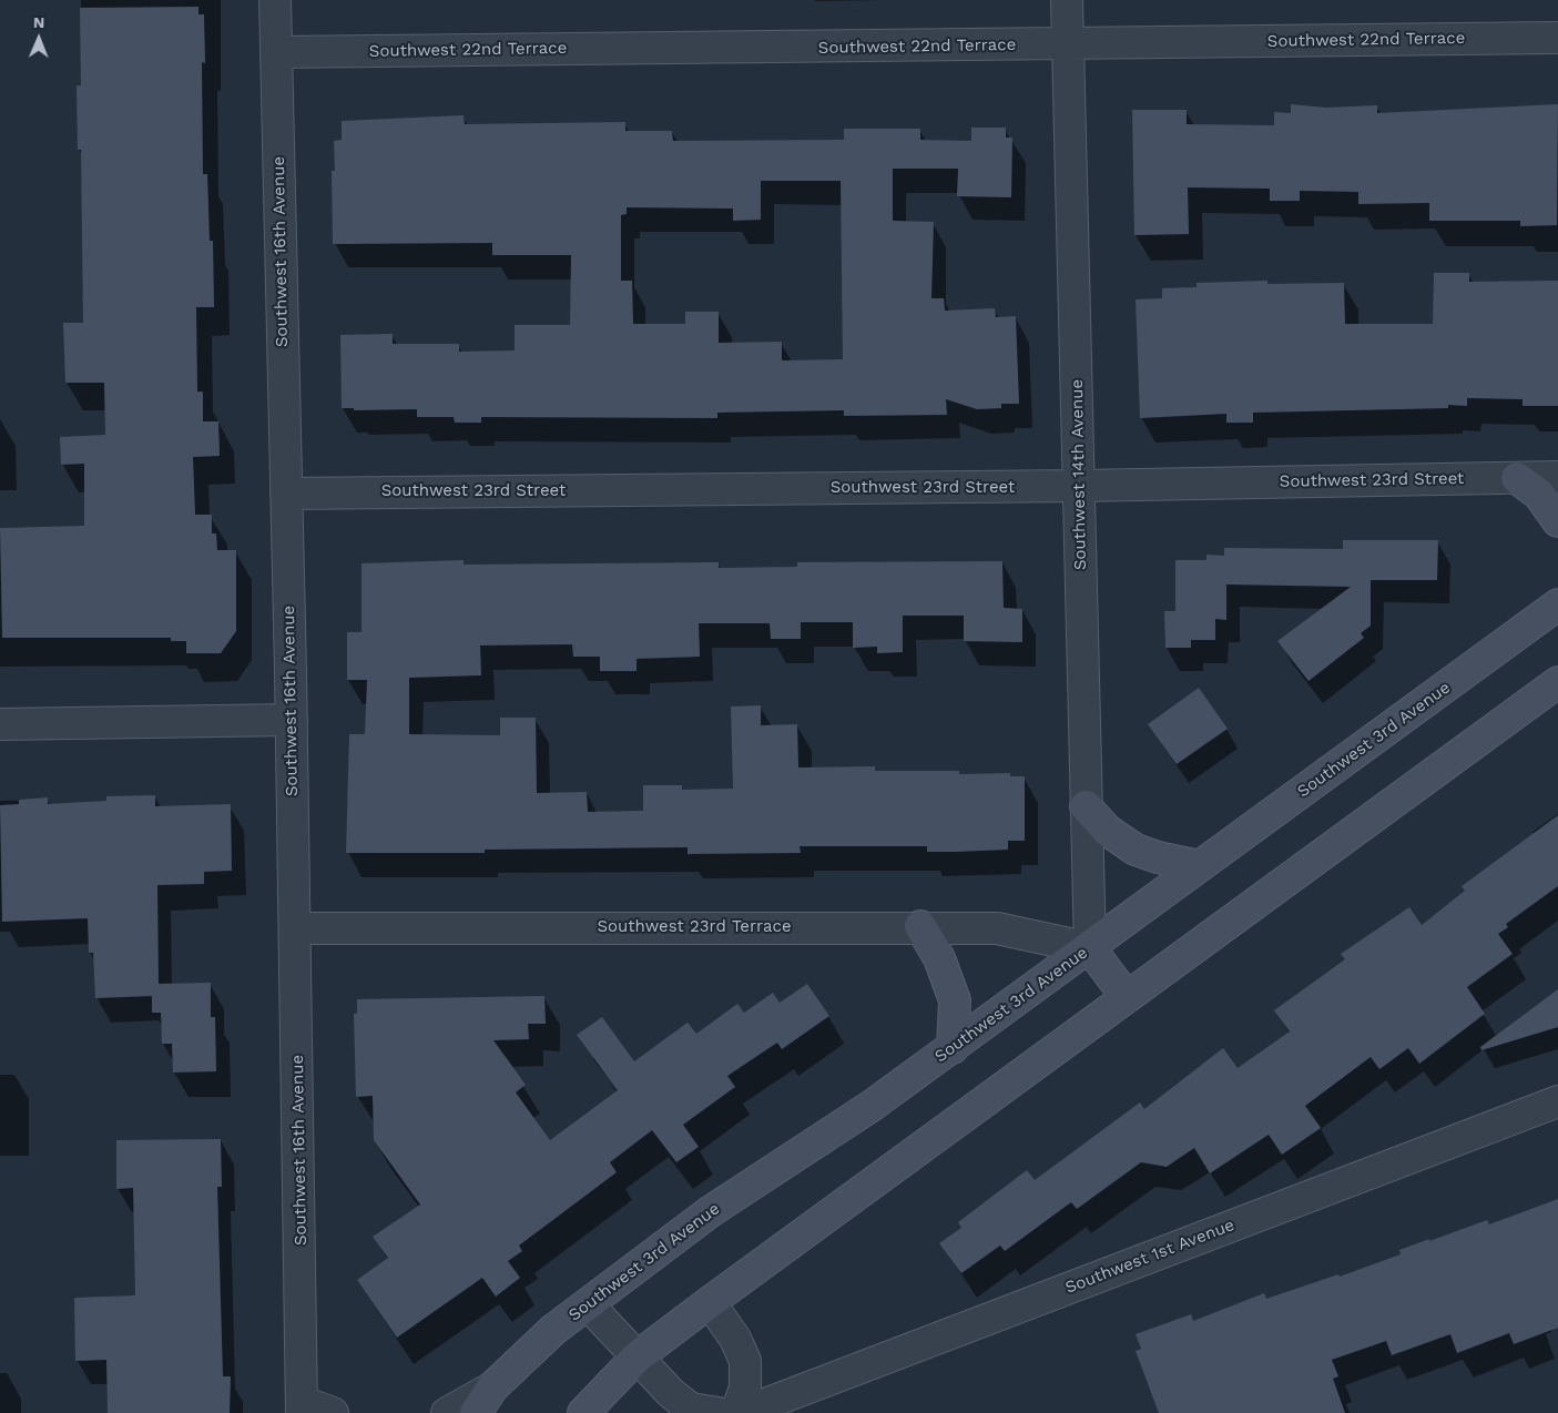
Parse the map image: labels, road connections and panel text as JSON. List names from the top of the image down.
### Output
{
  "streets": {
    "main road": ["Southwest 3rd Avenue"],
    "street": [
      "Southwest 22nd Terrace",
      "Southwest 16th Avenue",
      "Southwest 14th Avenue",
      "Southwest 23rd Street",
      "Southwest 23rd Terrace",
      "Southwest 1st Avenue"
    ]
  },
  "crossings": [
    ["Southwest 22nd Terrace", "Southwest 16th Avenue"],
    ["Southwest 22nd Terrace", "Southwest 14th Avenue"],
    ["Southwest 16th Avenue", "Southwest 23rd Street"],
    ["Southwest 16th Avenue", "Southwest 23rd Terrace"],
    ["Southwest 14th Avenue", "Southwest 23rd Street"],
    ["Southwest 14th Avenue", "Southwest 3rd Avenue"],
    ["Southwest 14th Avenue", "Southwest 23rd Terrace"],
    ["Southwest 3rd Avenue", "Southwest 23rd Terrace"]
  ],
  "north": "top"
}
